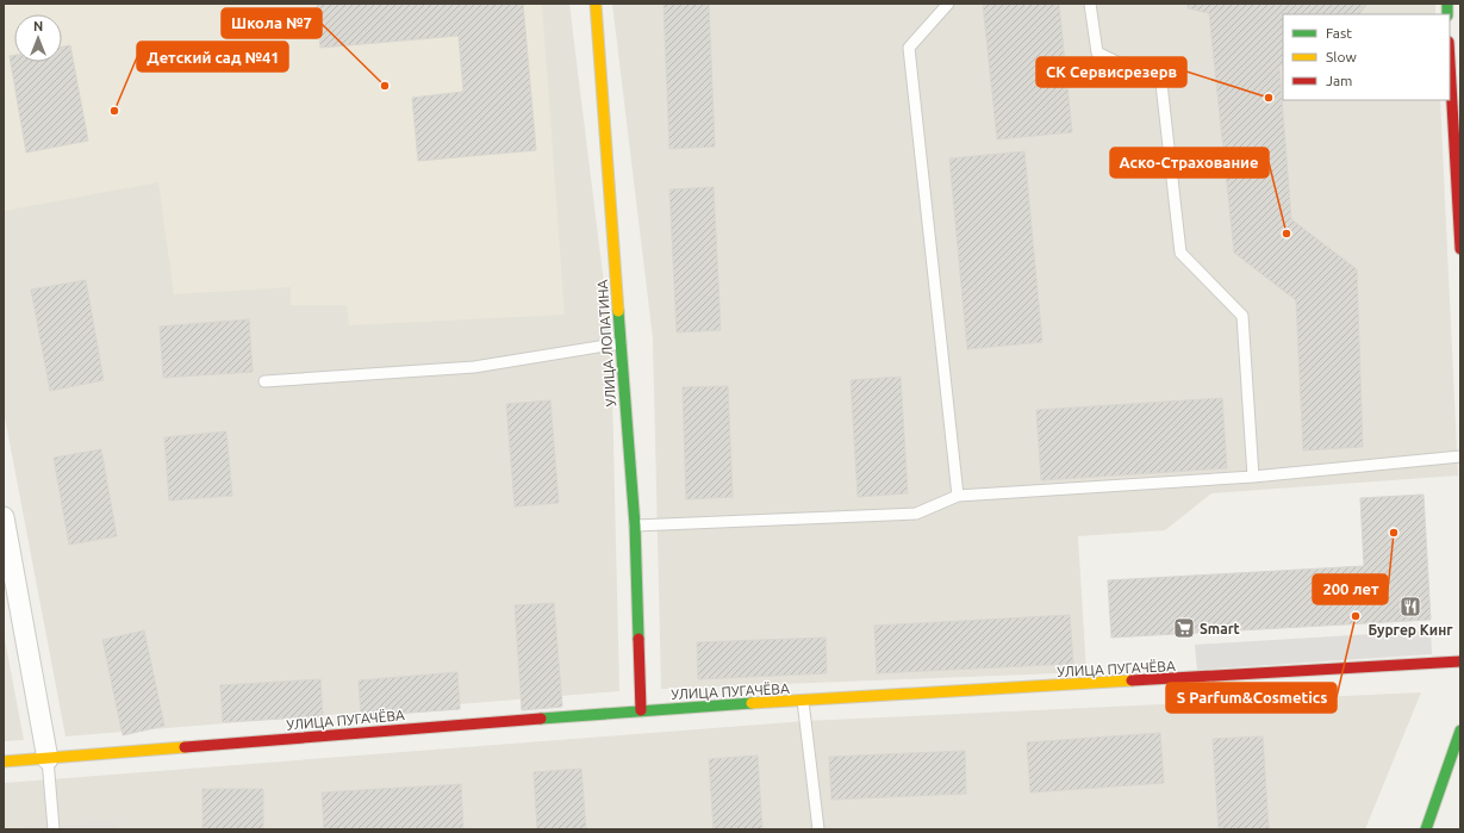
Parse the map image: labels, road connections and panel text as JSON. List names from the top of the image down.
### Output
{
  "streets": {
    "street": ["УЛИЦА ЛОПАТИНА", "УЛИЦА ПУГАЧЁВА"]
  },
  "crossings": [
    ["УЛИЦА ЛОПАТИНА", "УЛИЦА ПУГАЧЁВА"]
  ],
  "places": {
    "other": [
      "Школа №7",
      "СК Сервисрезерв",
      "Детский сад №41",
      "Аско-Страхование",
      "200 лет",
      "S Parfum&Cosmetics"
    ],
    "restaurant": ["Бургер Кинг"],
    "supermarket": ["Smart"]
  },
  "legend": ["Fast", "Slow", "Jam"],
  "north": "top"
}
